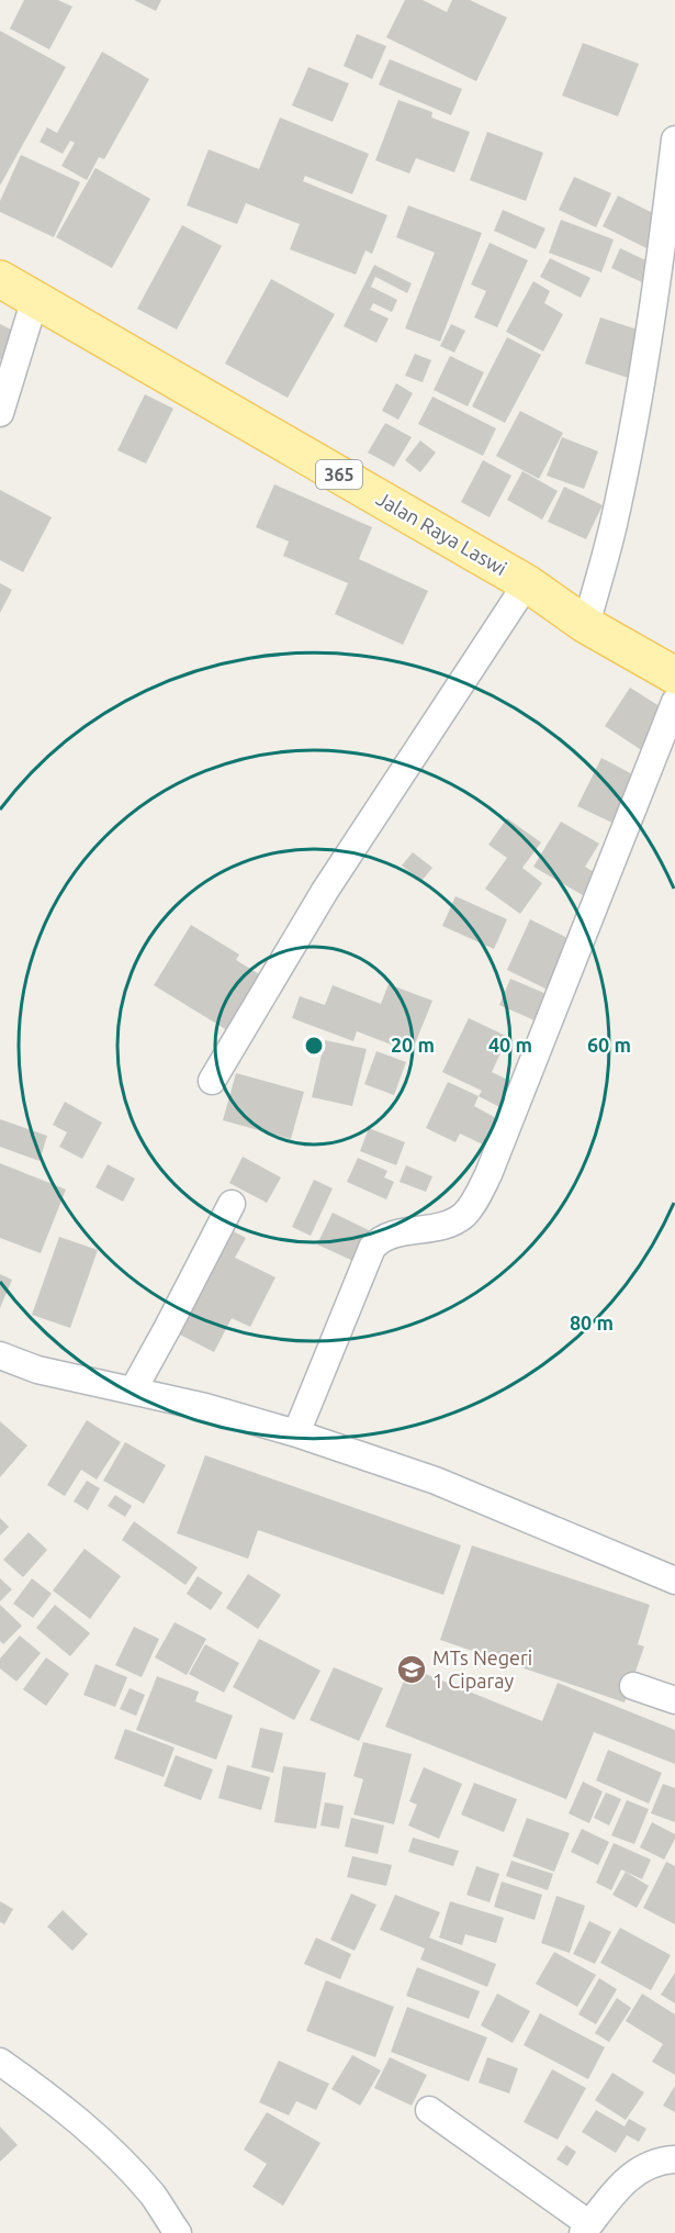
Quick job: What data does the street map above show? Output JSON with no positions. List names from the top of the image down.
{
  "streets": {
    "main road": ["365", "Jalan Raya Laswi"]
  },
  "places": {
    "school or university": ["MTs Negeri 1 Ciparay"]
  },
  "rings": [
    "20 m",
    "40 m",
    "60 m",
    "80 m"
  ]
}
